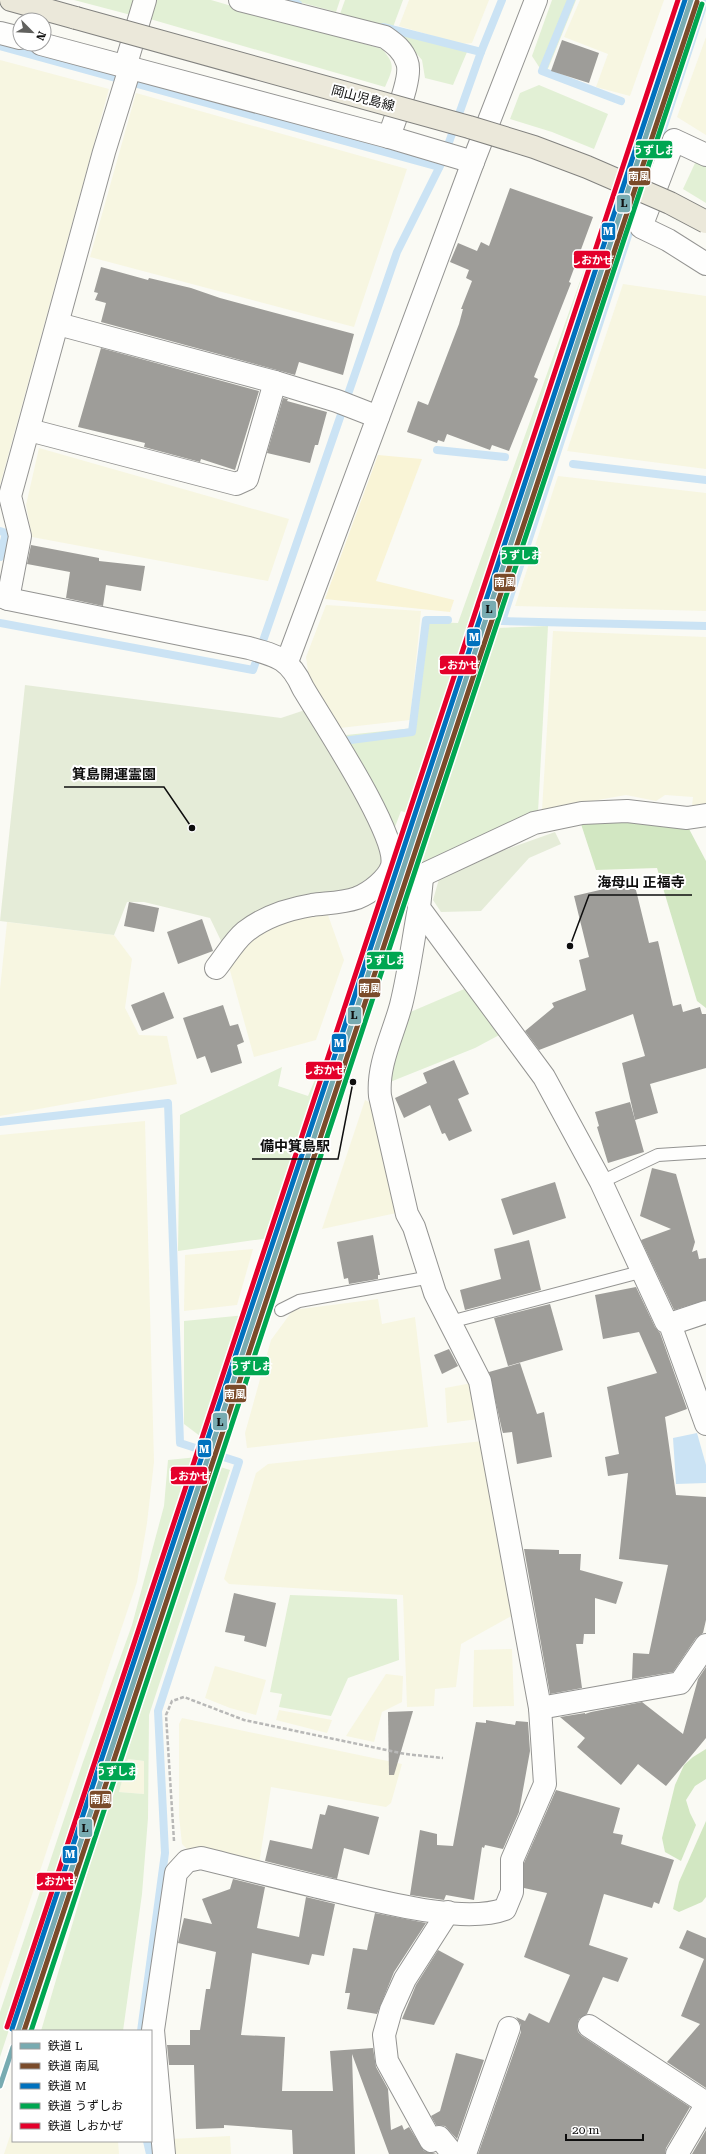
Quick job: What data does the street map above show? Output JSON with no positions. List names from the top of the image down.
{
  "streets": {
    "main road": ["岡山児島線"]
  },
  "places": ["箕島開運霊園", "海母山 正福寺", "備中箕島駅"],
  "lines": [
    "rail line L",
    "rail line M",
    "rail line しおかぜ",
    "rail line 南風",
    "rail line うずしお"
  ],
  "legend": [
    "鉄道 L",
    "鉄道 南風",
    "鉄道 M",
    "鉄道 うずしお",
    "鉄道 しおかぜ"
  ],
  "scale_bar": "20 m",
  "north": "bottom right"
}
